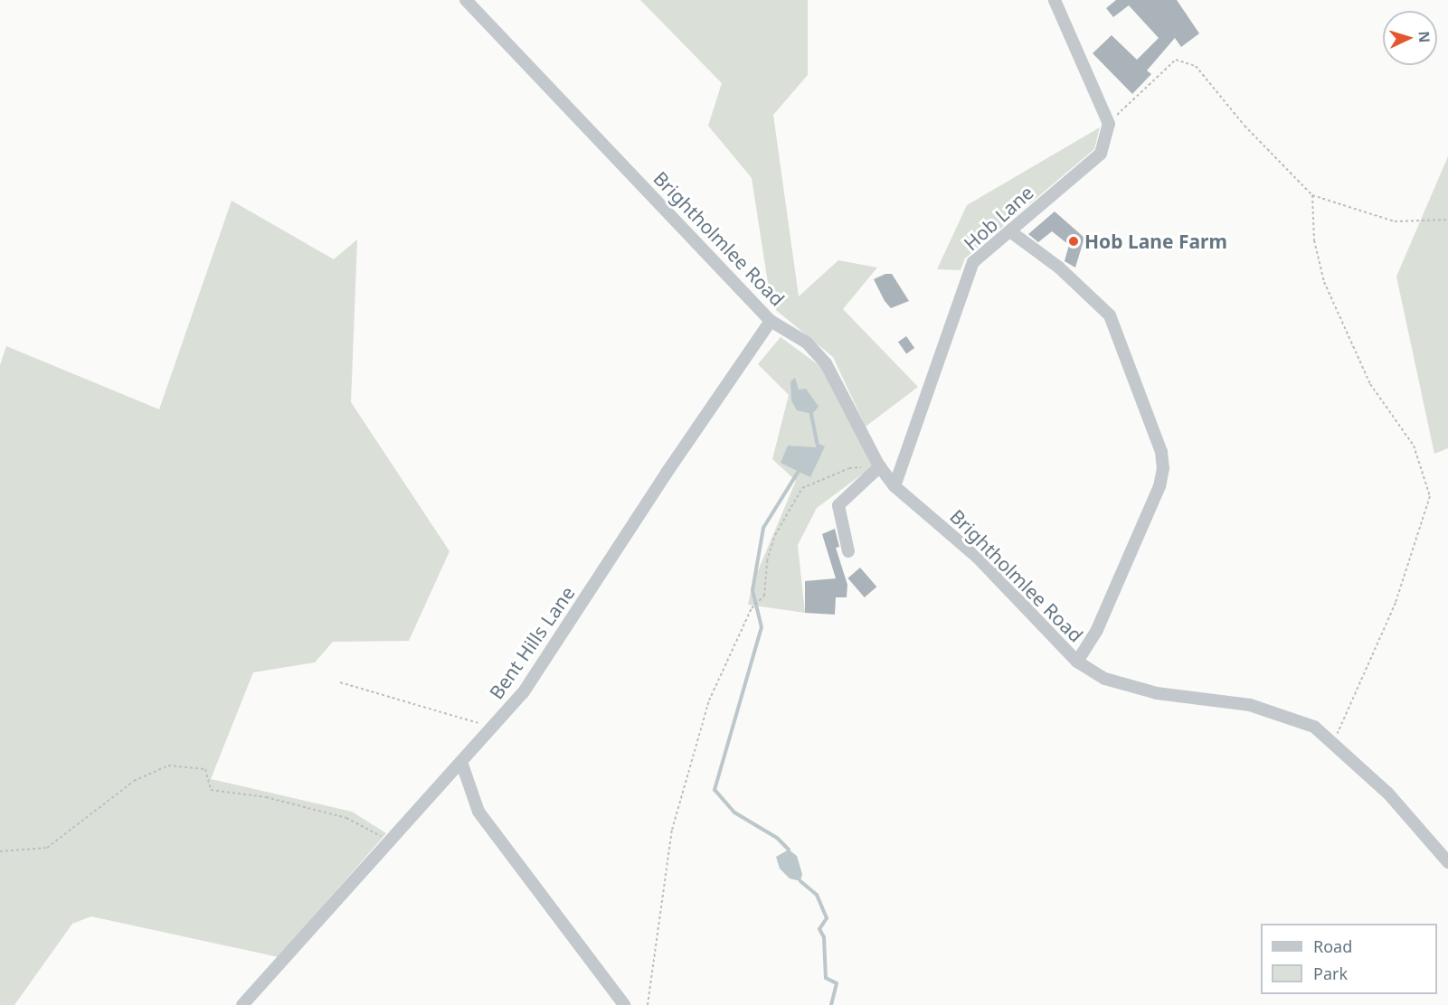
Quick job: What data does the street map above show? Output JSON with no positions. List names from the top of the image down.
{
  "streets": {
    "street": ["Hob Lane", "Brightholmlee Road", "Bent Hills Lane"]
  },
  "crossings": [
    ["Hob Lane", "Brightholmlee Road"],
    ["Brightholmlee Road", "Bent Hills Lane"]
  ],
  "places": ["Hob Lane Farm"],
  "legend": ["Road", "Park"],
  "north": "right"
}
